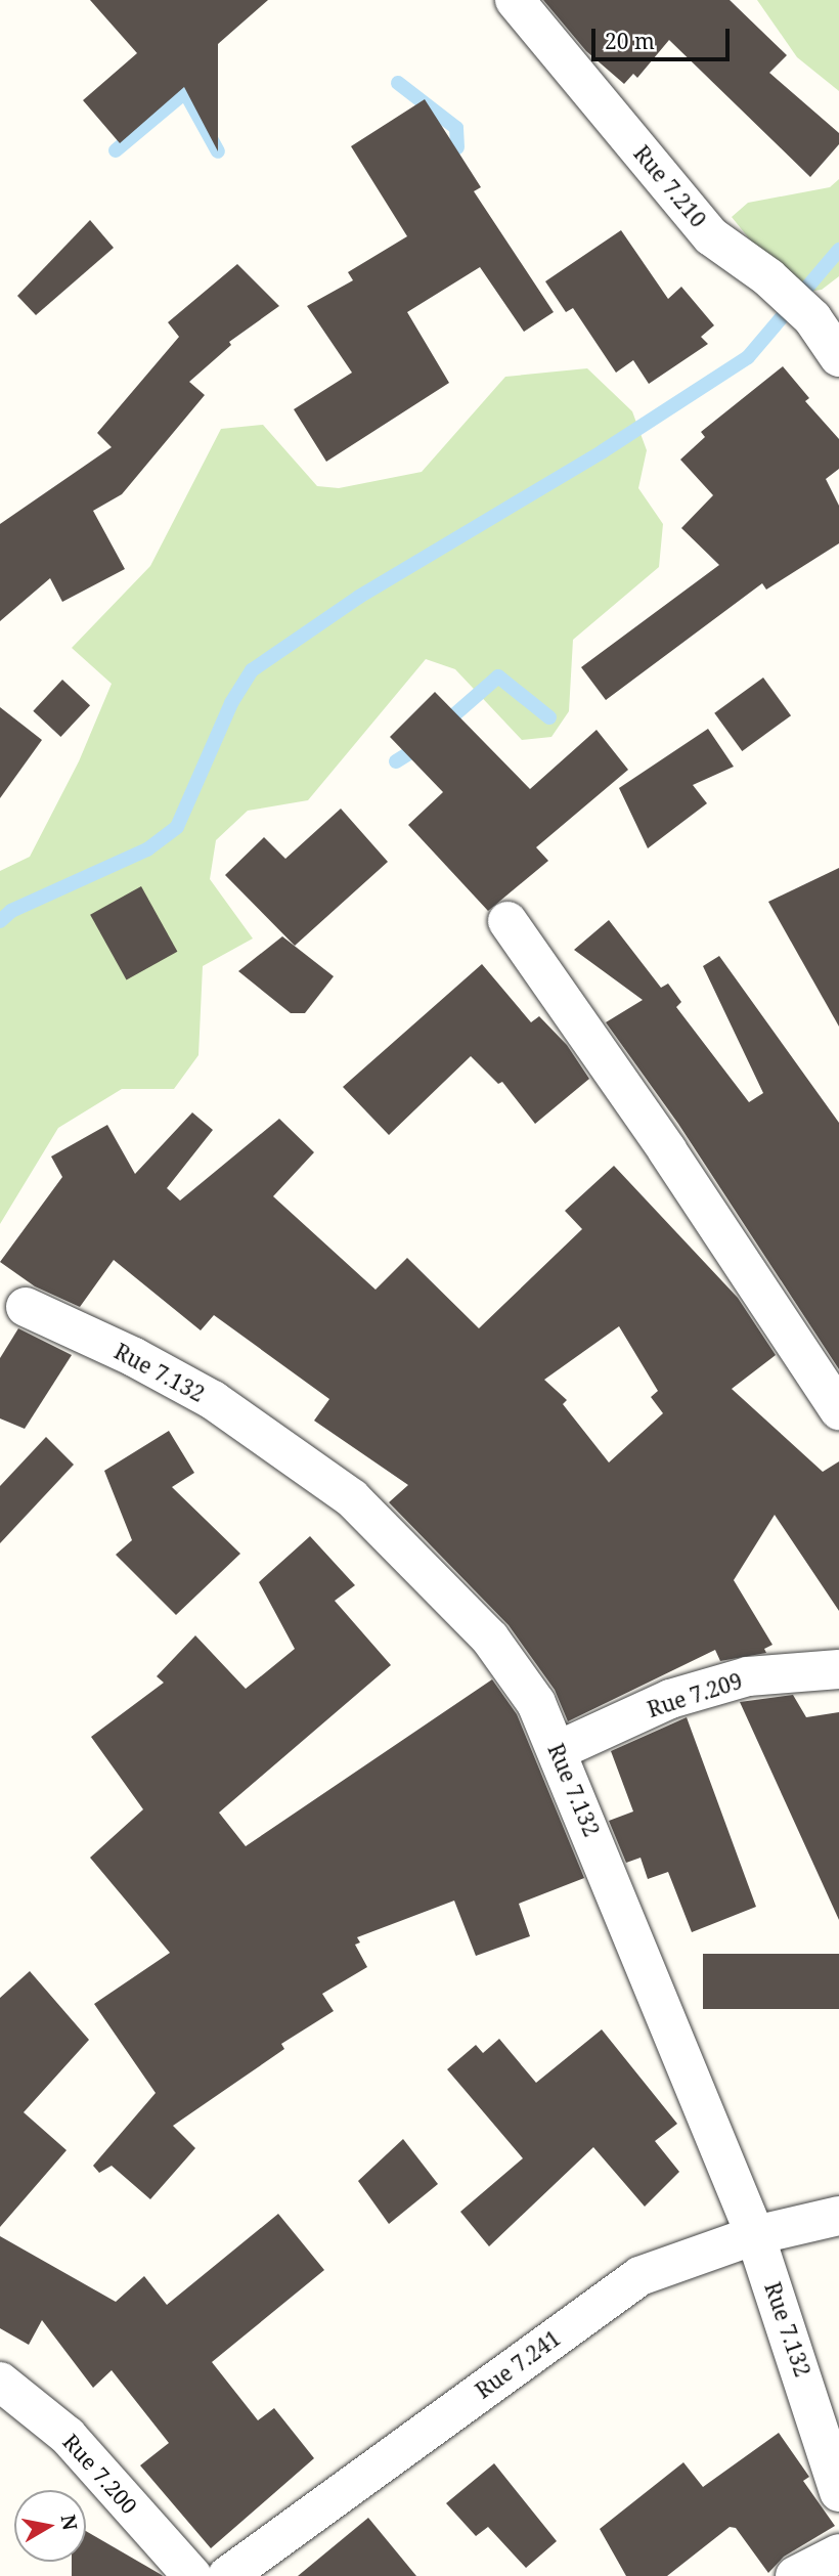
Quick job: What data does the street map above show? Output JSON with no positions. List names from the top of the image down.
{
  "streets": {
    "street": [
      "Rue 7.210",
      "Rue 7.132",
      "Rue 7.209",
      "Rue 7.241",
      "Rue 7.200"
    ]
  },
  "crossings": [
    ["Rue 7.132", "Rue 7.209"],
    ["Rue 7.132", "Rue 7.241"]
  ],
  "scale_bar": "20 m",
  "north": "right"
}
